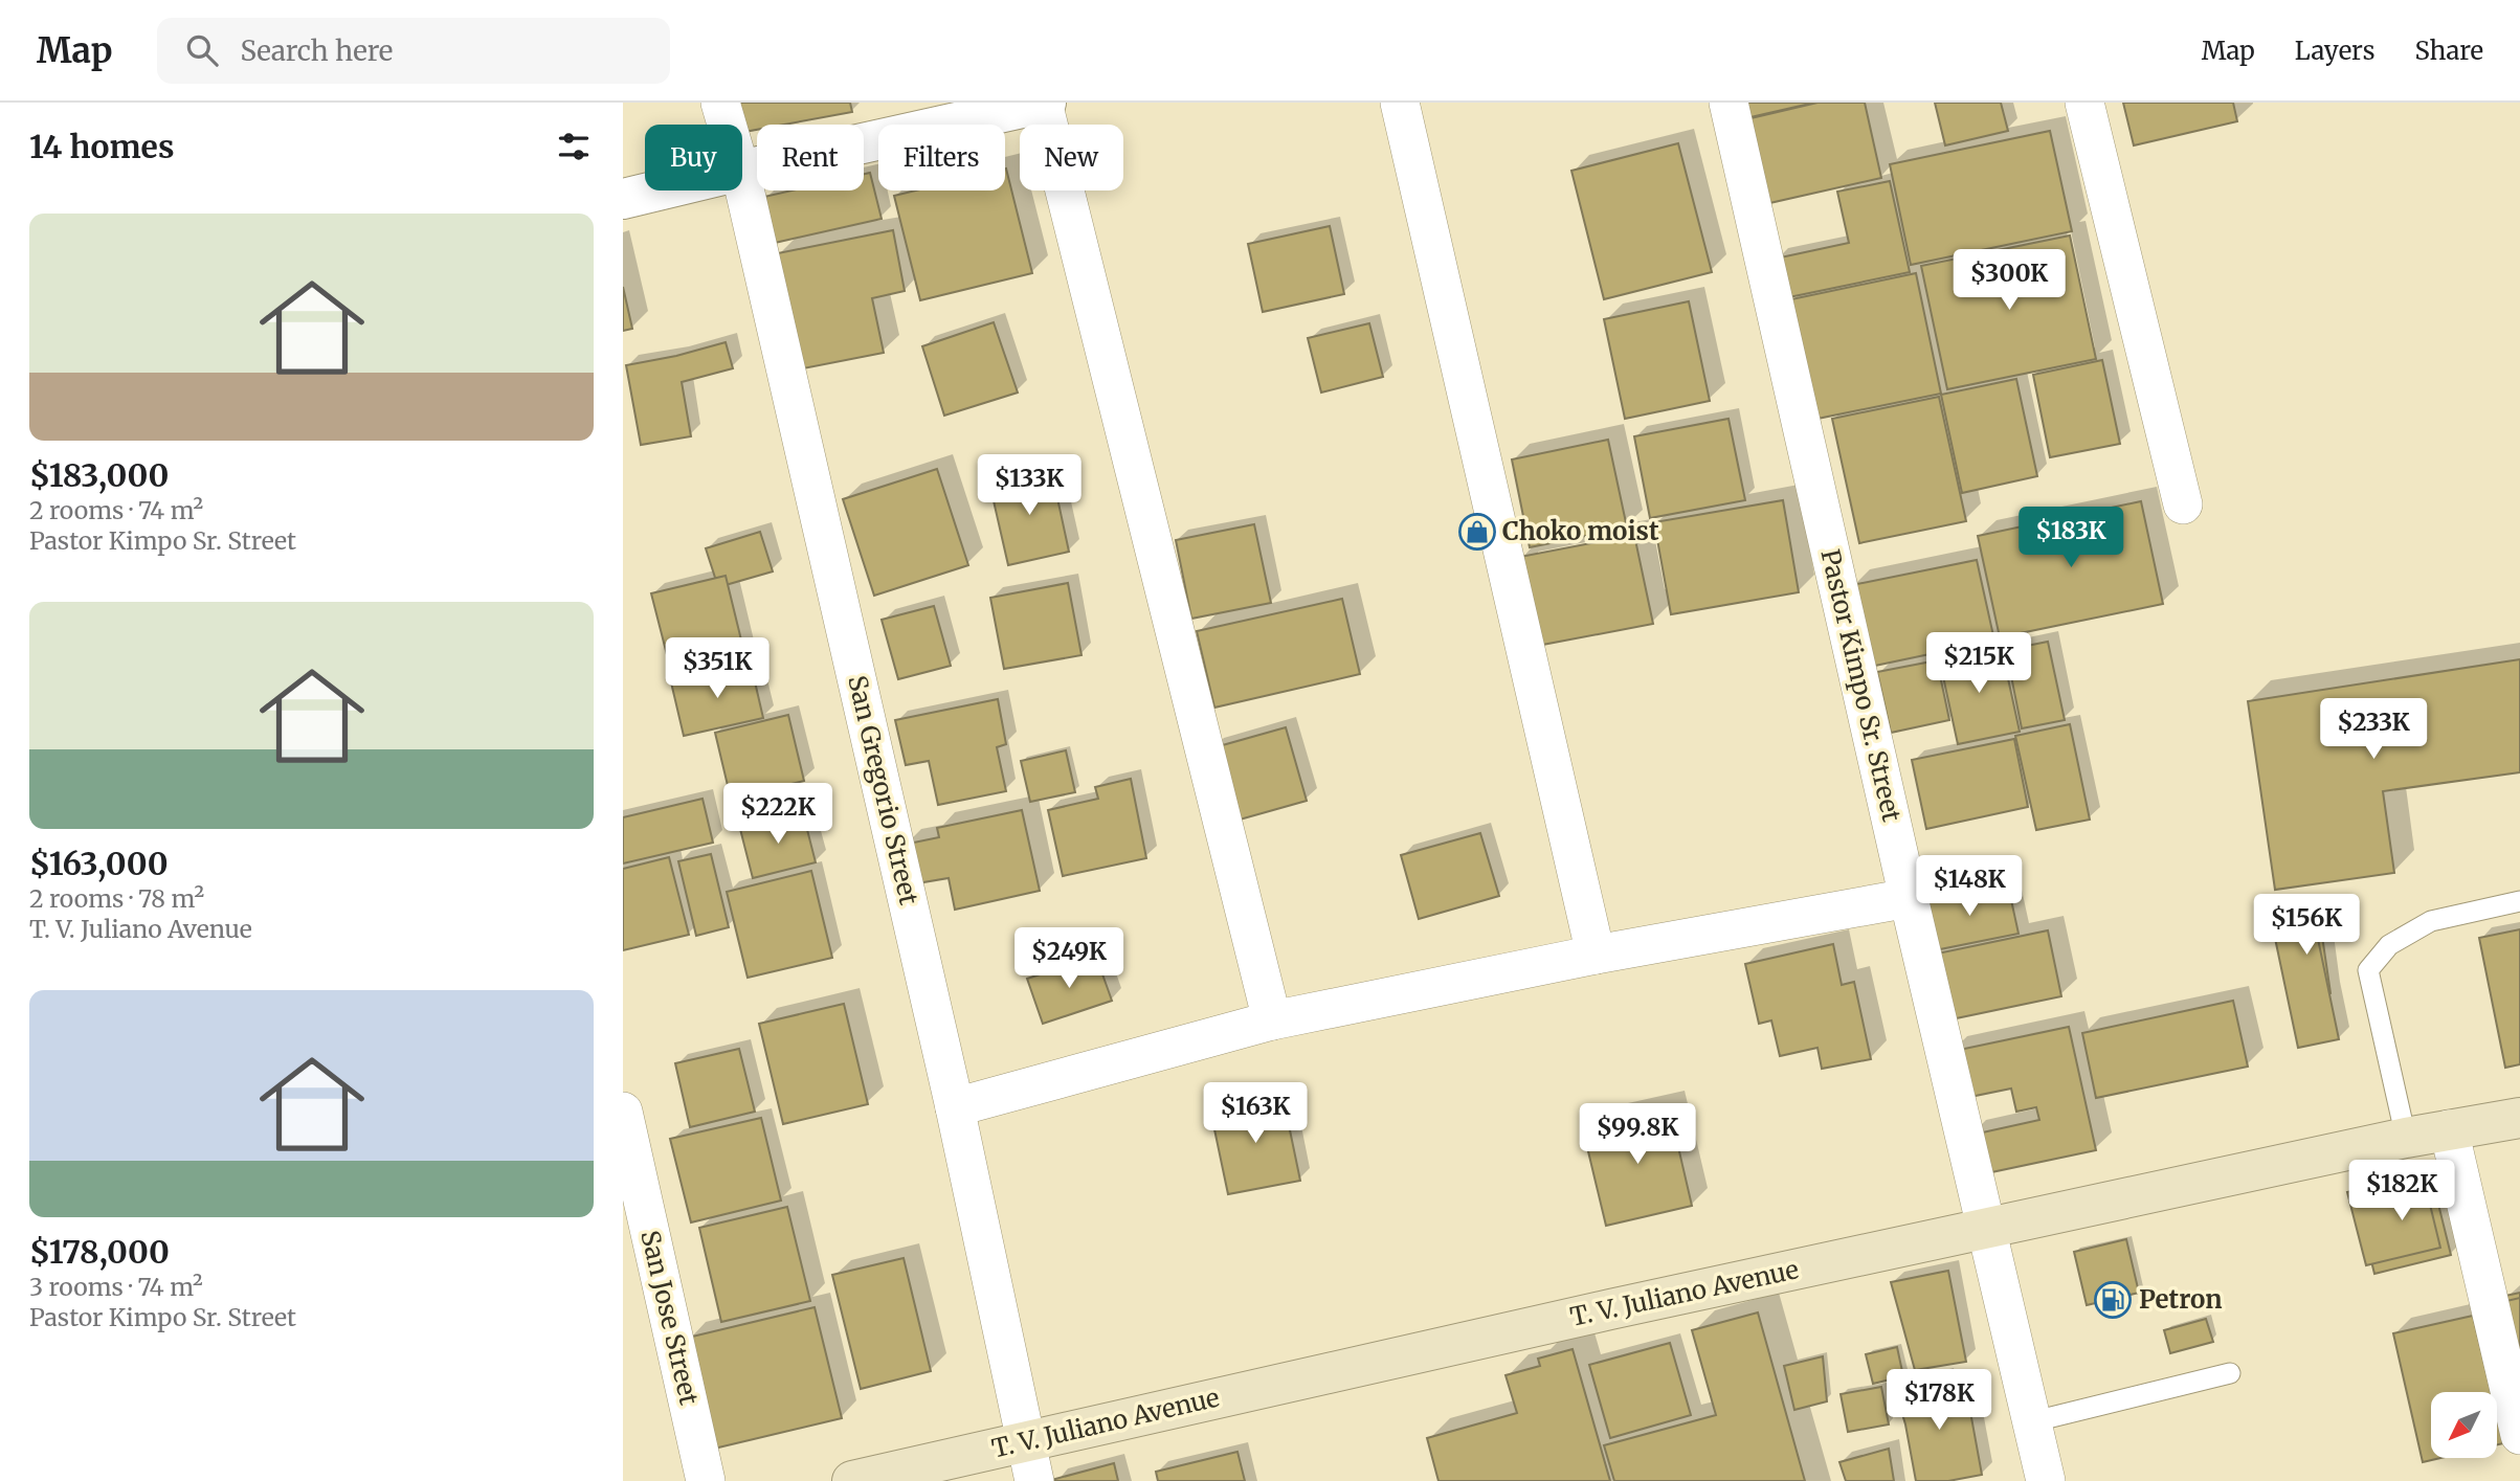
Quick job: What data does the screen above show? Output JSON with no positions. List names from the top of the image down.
{
  "streets": {
    "main road": ["T. V. Juliano Avenue"],
    "street": ["Pastor Kimpo Sr. Street", "San Gregorio Street", "San Jose Street"]
  },
  "crossings": [
    ["Pastor Kimpo Sr. Street", "T. V. Juliano Avenue"],
    ["San Gregorio Street", "T. V. Juliano Avenue"]
  ],
  "places": {
    "shop": ["Choko moist"],
    "fuel station": ["Petron"]
  },
  "north": "bottom left",
  "page": {
    "header": "Map",
    "search": "Search here",
    "nav": ["Map", "Layers", "Share"],
    "heading": "14 homes",
    "chip": [
      "Buy",
      "Rent",
      "Filters",
      "New"
    ],
    "list": [
      {
        "name": "$183,000",
        "note": "2 rooms · 74 m² · Pastor Kimpo Sr. Street"
      },
      {
        "name": "$163,000",
        "note": "2 rooms · 78 m² · T. V. Juliano Avenue"
      },
      {
        "name": "$178,000",
        "note": "3 rooms · 74 m² · Pastor Kimpo Sr. Street"
      }
    ],
    "price": [
      "$300K",
      "$133K",
      "$183K",
      "$215K",
      "$351K",
      "$233K",
      "$222K",
      "$148K",
      "$156K",
      "$249K",
      "$163K",
      "$99.8K",
      "$182K",
      "$178K"
    ]
  }
}
